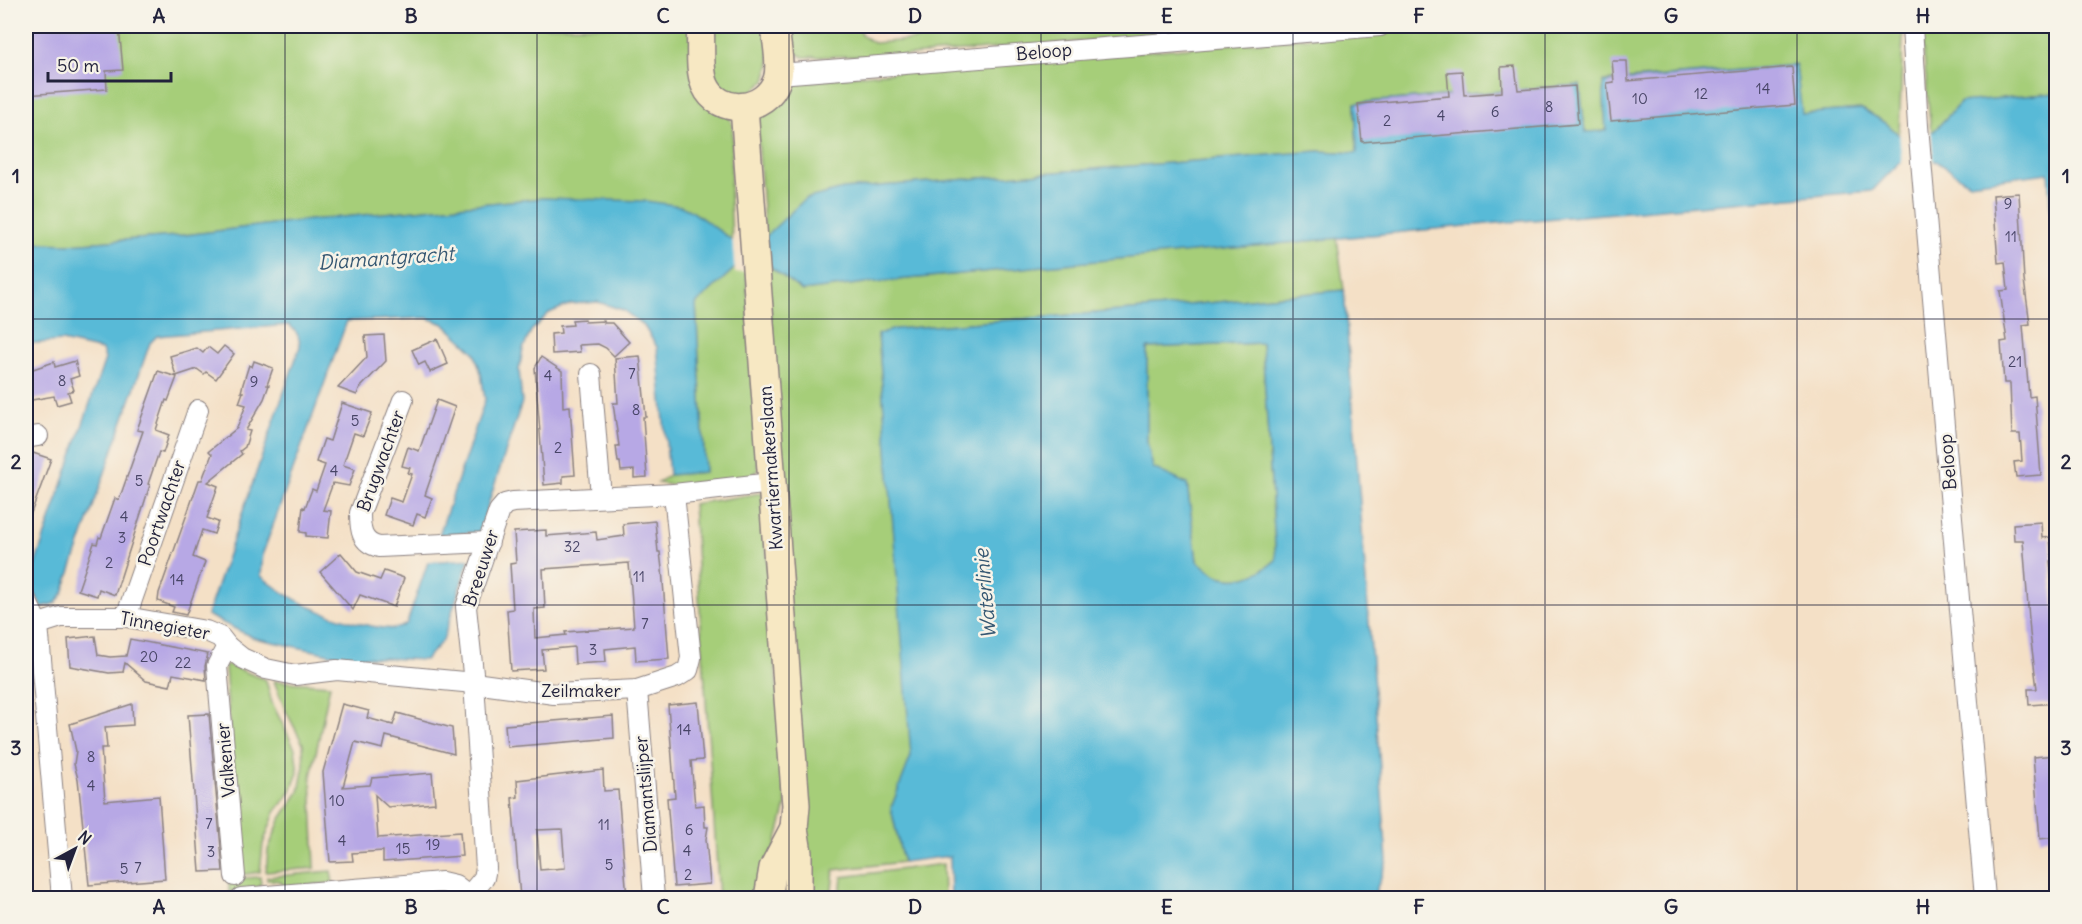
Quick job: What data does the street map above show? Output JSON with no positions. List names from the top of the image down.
{
  "streets": {
    "main road": ["Kwartiermakerslaan"],
    "street": [
      "Beloop",
      "Brugwachter",
      "Poortwachter",
      "Breeuwer",
      "Tinnegieter",
      "Zeilmaker",
      "Valkenier",
      "Diamantslijper"
    ]
  },
  "crossings": [
    ["Brugwachter", "Breeuwer"],
    ["Kwartiermakerslaan", "Breeuwer"],
    ["Poortwachter", "Tinnegieter"],
    ["Breeuwer", "Zeilmaker"],
    ["Tinnegieter", "Zeilmaker"],
    ["Tinnegieter", "Valkenier"],
    ["Zeilmaker", "Diamantslijper"]
  ],
  "water": ["Diamantgracht", "Waterlinie"],
  "house_numbers": [
    "14",
    "12",
    "10",
    "8",
    "6",
    "4",
    "2",
    "9",
    "11",
    "21",
    "7",
    "4",
    "8",
    "9",
    "8",
    "5",
    "2",
    "4",
    "5",
    "4",
    "3",
    "32",
    "2",
    "11",
    "14",
    "7",
    "3",
    "20",
    "22",
    "14",
    "8",
    "4",
    "10",
    "7",
    "11",
    "6",
    "4",
    "19",
    "15",
    "4",
    "3",
    "5",
    "7",
    "5",
    "2"
  ],
  "scale_bar": "50 m",
  "north": "top right",
  "grid": {
    "columns": [
      "A",
      "B",
      "C",
      "D",
      "E",
      "F",
      "G",
      "H"
    ],
    "rows": ["1", "2", "3"]
  }
}
